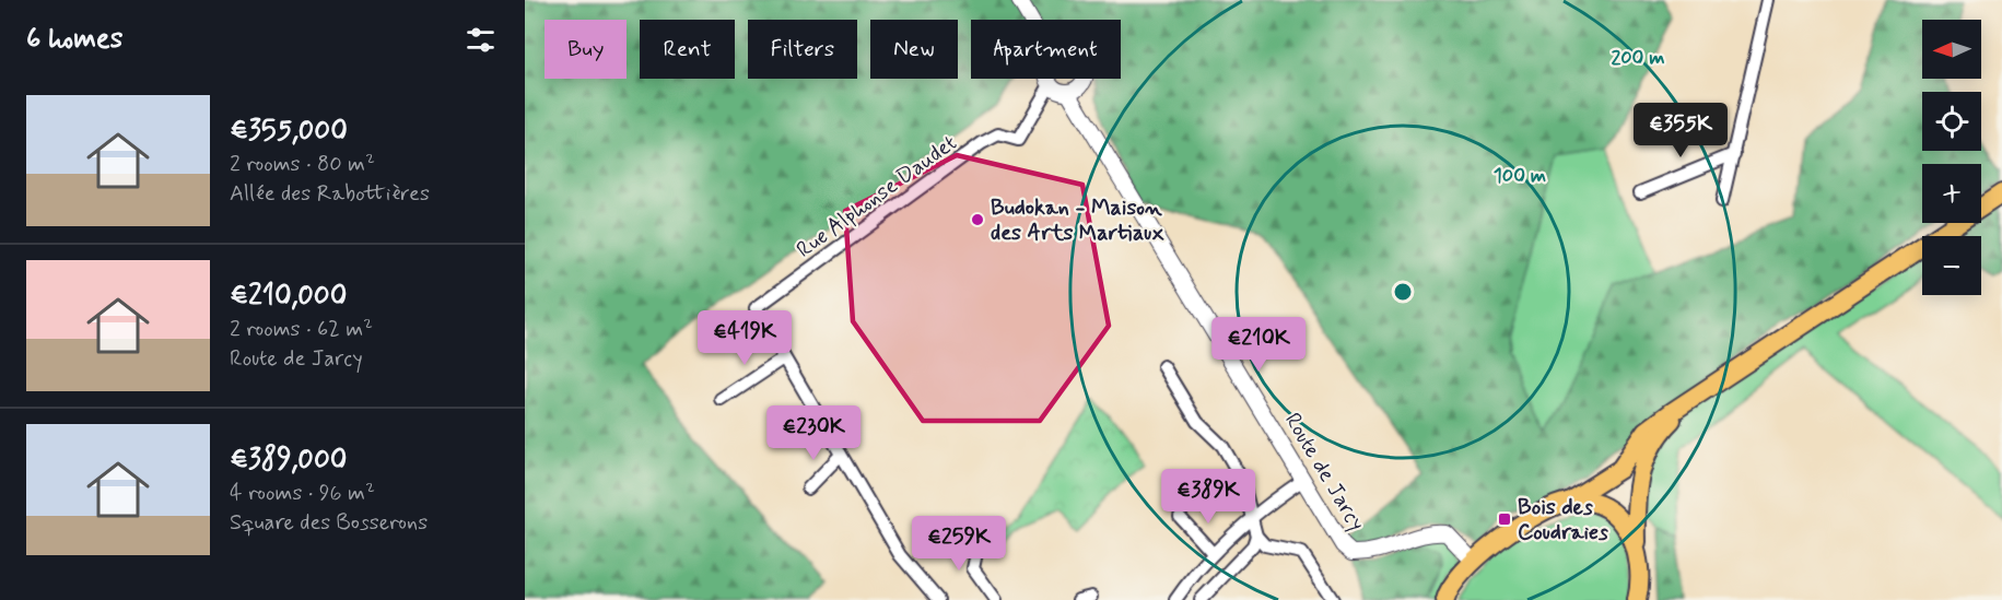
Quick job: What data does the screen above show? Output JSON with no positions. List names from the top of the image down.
{
  "streets": {
    "street": ["Rue Alphonse Daudet", "Route de Jarcy"]
  },
  "places": {
    "other": ["Budokan - Maison des Arts Martiaux"],
    "transit": ["Bois des Coudraies"]
  },
  "north": "left",
  "page": {
    "heading": "6 homes",
    "map_buttons": ["+", "−"],
    "chip": [
      "Buy",
      "Rent",
      "Filters",
      "New",
      "Apartment"
    ],
    "list": [
      {
        "name": "€355,000",
        "note": "2 rooms · 80 m² · Allée des Rabottières"
      },
      {
        "name": "€210,000",
        "note": "2 rooms · 62 m² · Route de Jarcy"
      },
      {
        "name": "€389,000",
        "note": "4 rooms · 96 m² · Square des Bosserons"
      }
    ],
    "price": [
      "€355K",
      "€419K",
      "€210K",
      "€230K",
      "€389K",
      "€259K"
    ]
  },
  "rings": ["200 m", "100 m"]
}
